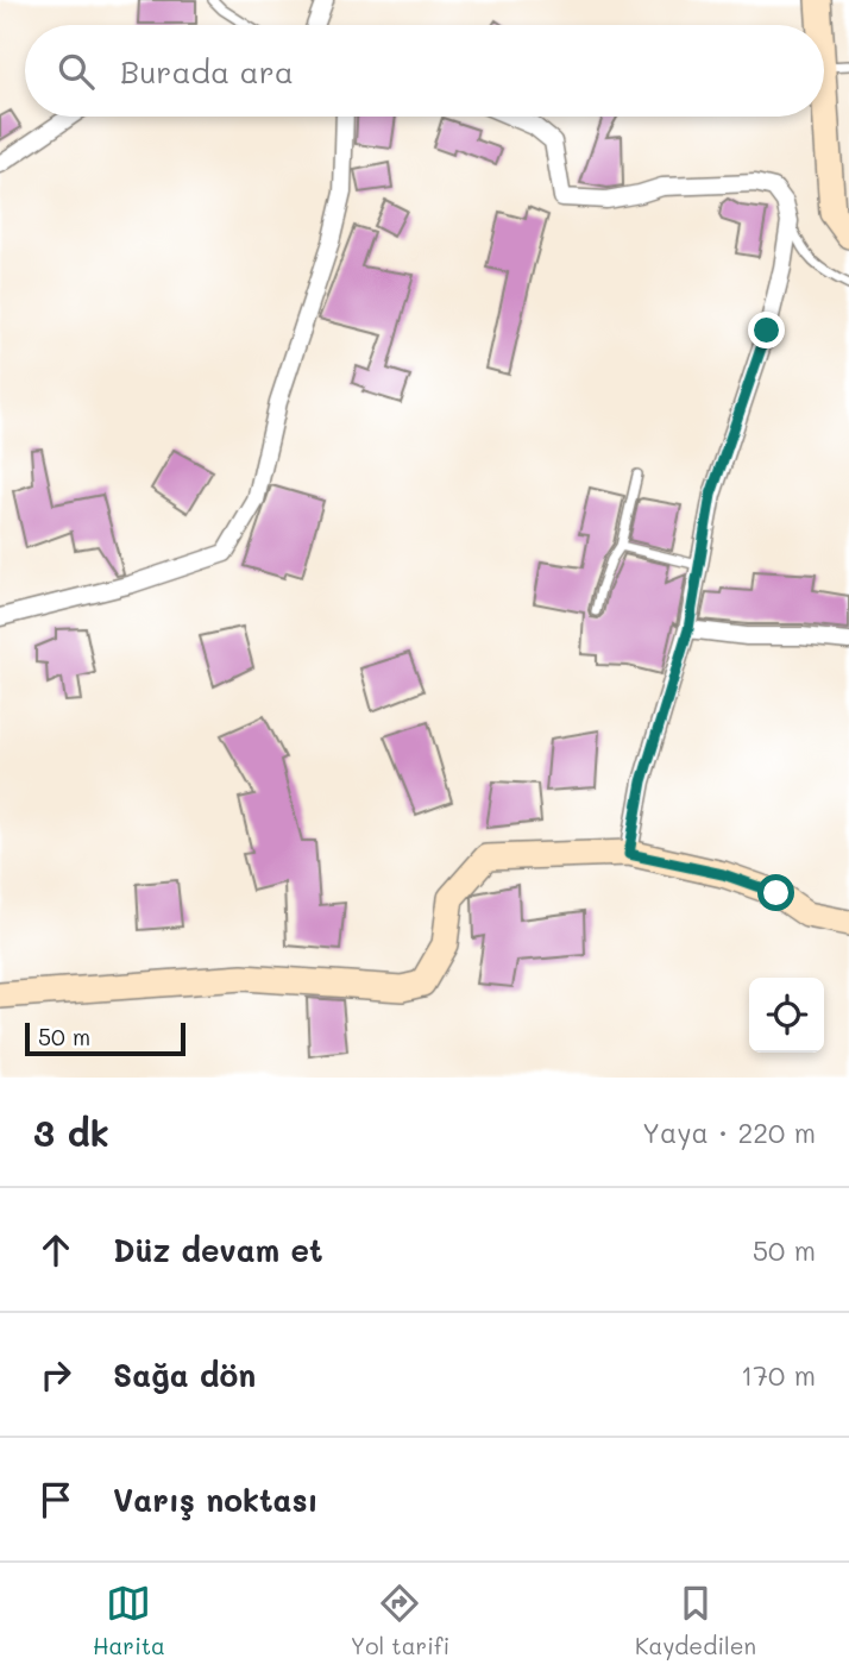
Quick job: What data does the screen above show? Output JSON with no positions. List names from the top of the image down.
{
  "scale_bar": "50 m",
  "page": {
    "search": "Burada ara",
    "scale": "50 m",
    "heading": ["3 dk", "Yaya · 220 m"],
    "list": [
      ["Düz devam et", "50 m"],
      ["Sağa dön", "170 m"],
      "Varış noktası"
    ],
    "nav": ["Harita", "Yol tarifi", "Kaydedilen"]
  }
}
